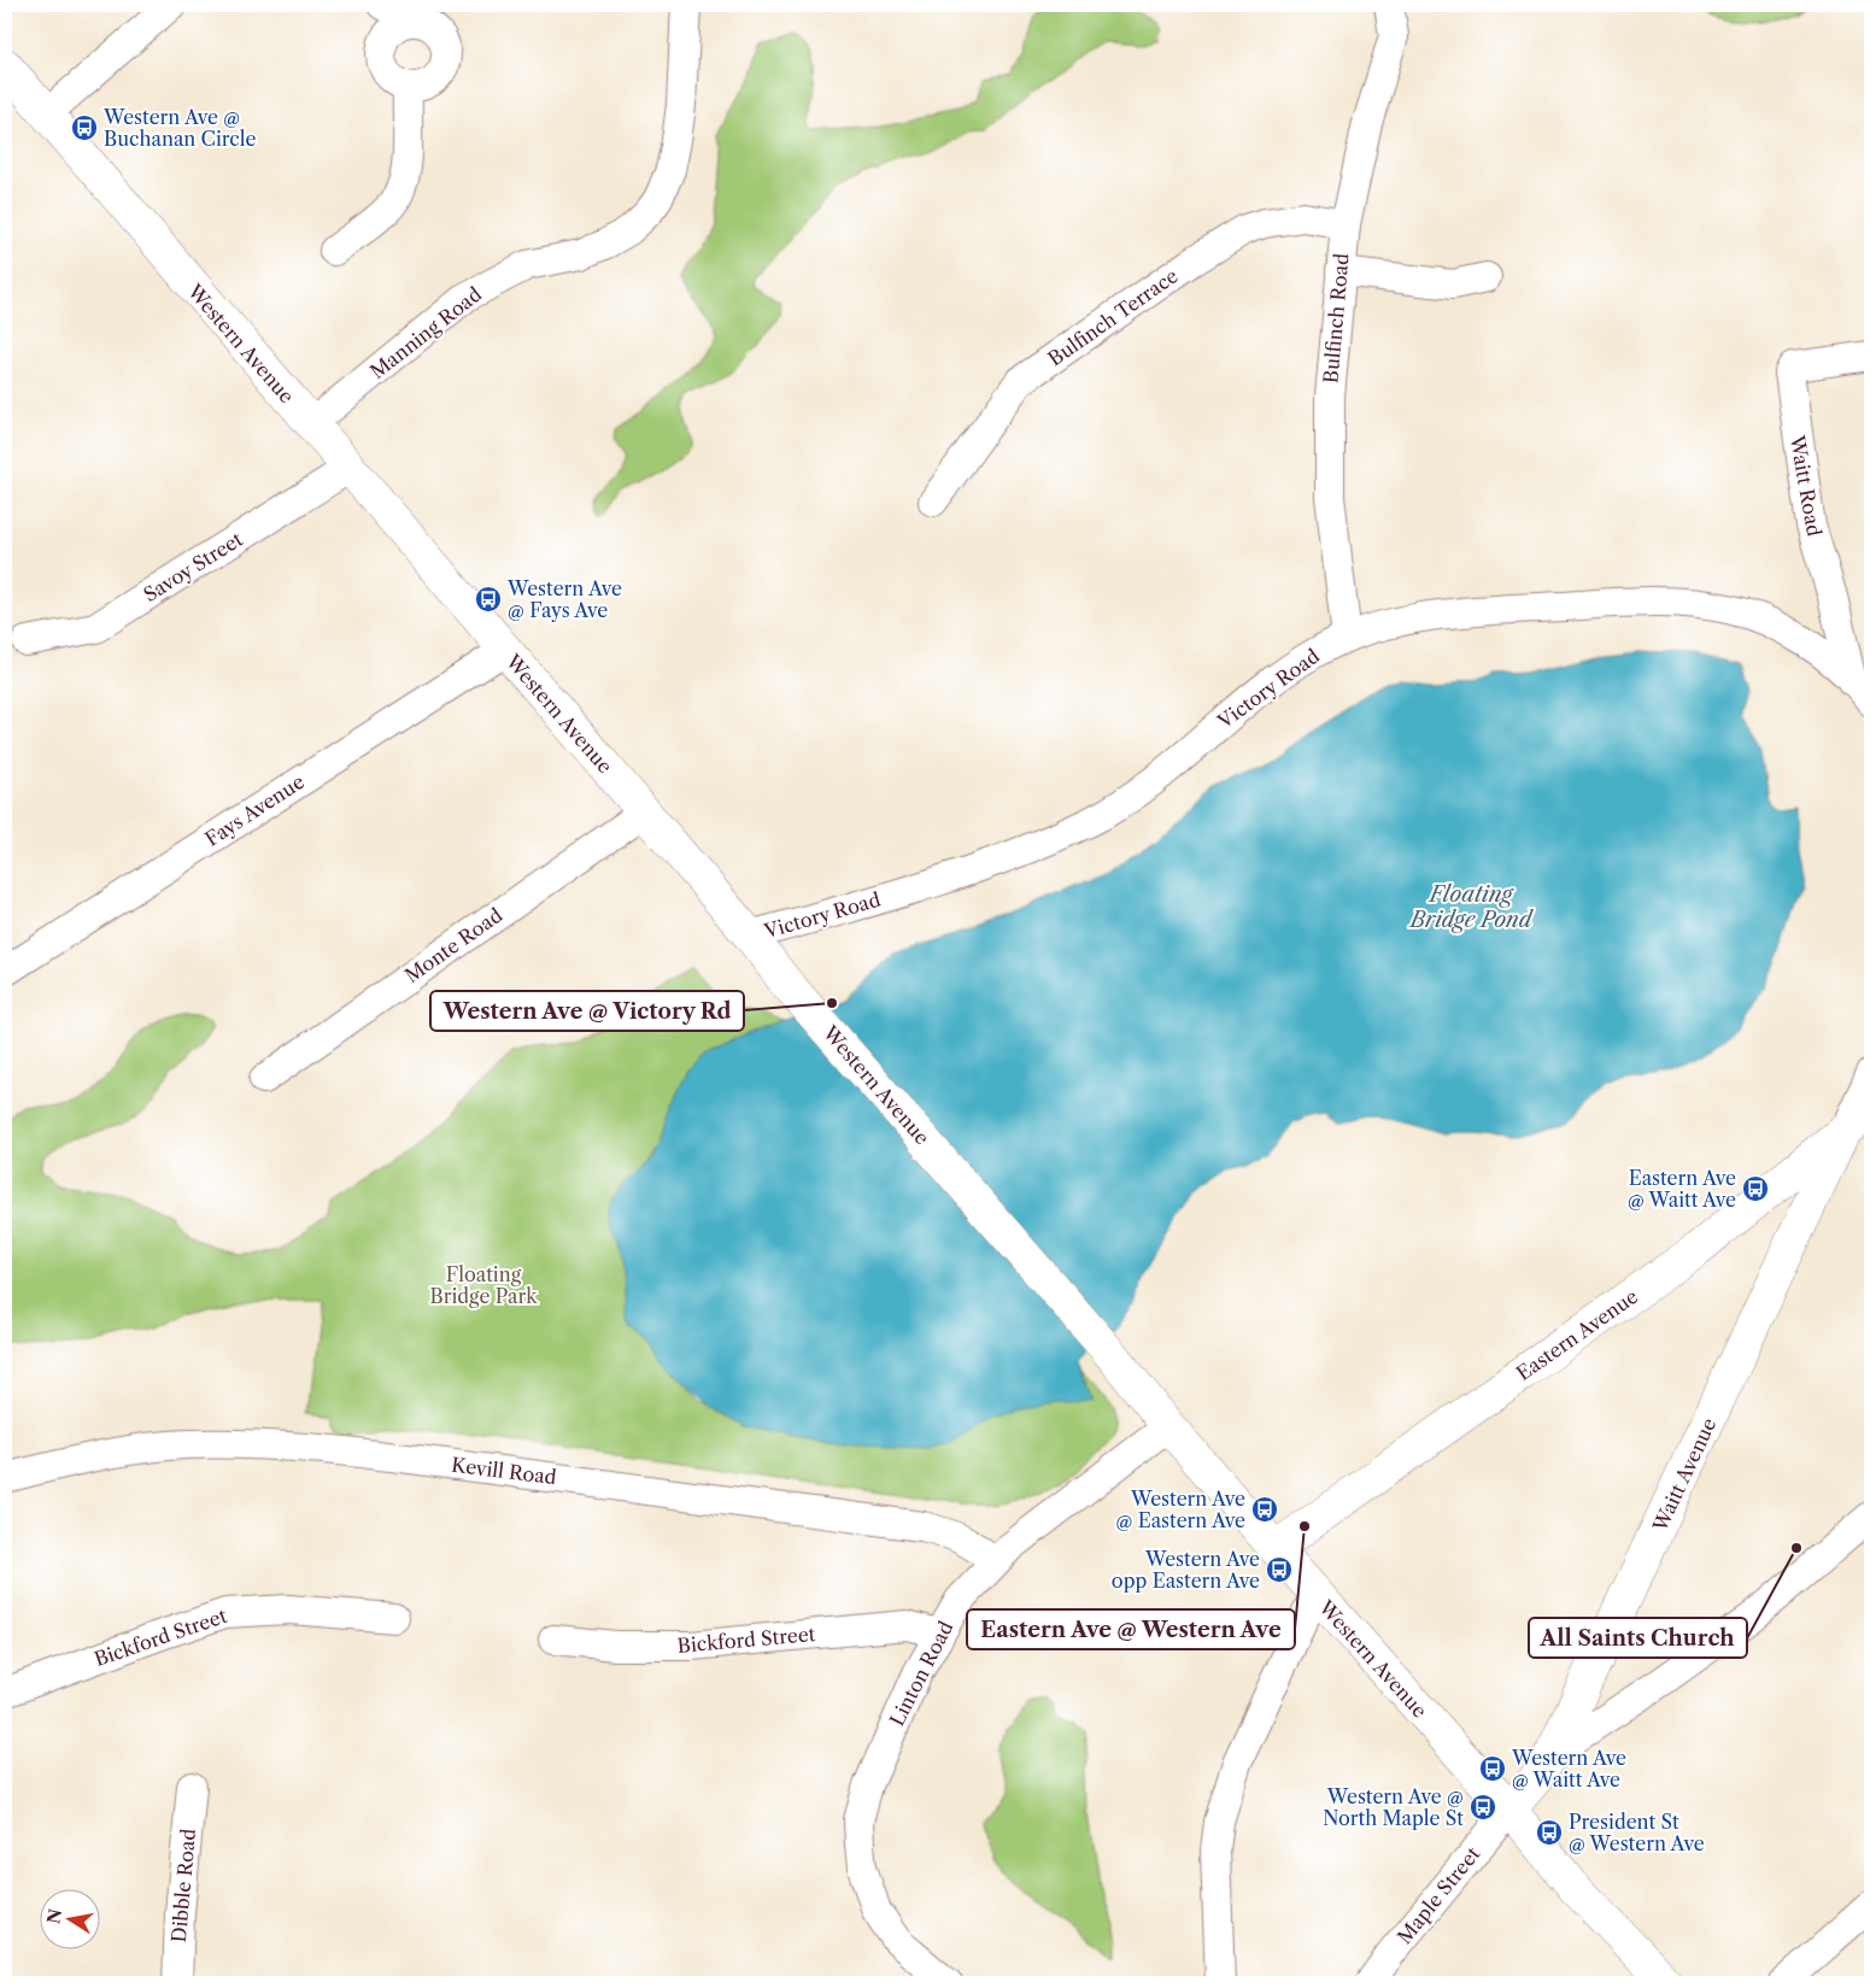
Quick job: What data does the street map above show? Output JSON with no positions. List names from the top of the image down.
{
  "streets": {
    "main road": ["Western Avenue", "Eastern Avenue", "Waitt Avenue"],
    "street": [
      "Bulfinch Terrace",
      "Bulfinch Road",
      "Manning Road",
      "Waitt Road",
      "Savoy Street",
      "Victory Road",
      "Fays Avenue",
      "Monte Road",
      "Kevill Road",
      "Bickford Street",
      "Linton Road",
      "Dibble Road",
      "Maple Street"
    ]
  },
  "crossings": [
    ["Bulfinch Terrace", "Bulfinch Road"],
    ["Bulfinch Road", "Victory Road"],
    ["Manning Road", "Western Avenue"],
    ["Western Avenue", "Savoy Street"],
    ["Western Avenue", "Victory Road"],
    ["Western Avenue", "Fays Avenue"],
    ["Western Avenue", "Monte Road"],
    ["Western Avenue", "Eastern Avenue"],
    ["Western Avenue", "Waitt Avenue"],
    ["Western Avenue", "Linton Road"],
    ["Western Avenue", "Maple Street"],
    ["Waitt Road", "Victory Road"],
    ["Eastern Avenue", "Waitt Avenue"],
    ["Kevill Road", "Linton Road"],
    ["Waitt Avenue", "Maple Street"],
    ["Bickford Street", "Linton Road"]
  ],
  "water": ["Floating Bridge Pond"],
  "parks": ["Floating Bridge Park"],
  "places": {
    "bus stop": [
      "Western Ave @ Buchanan Circle",
      "Western Ave @ Fays Ave",
      "Eastern Ave @ Waitt Ave",
      "Western Ave @ Eastern Ave",
      "Western Ave opp Eastern Ave",
      "Western Ave @ Waitt Ave",
      "Western Ave @ North Maple St",
      "President St @ Western Ave"
    ],
    "other": ["Western Ave @ Victory Rd", "Eastern Ave @ Western Ave", "All Saints Church"]
  },
  "north": "left"
}
